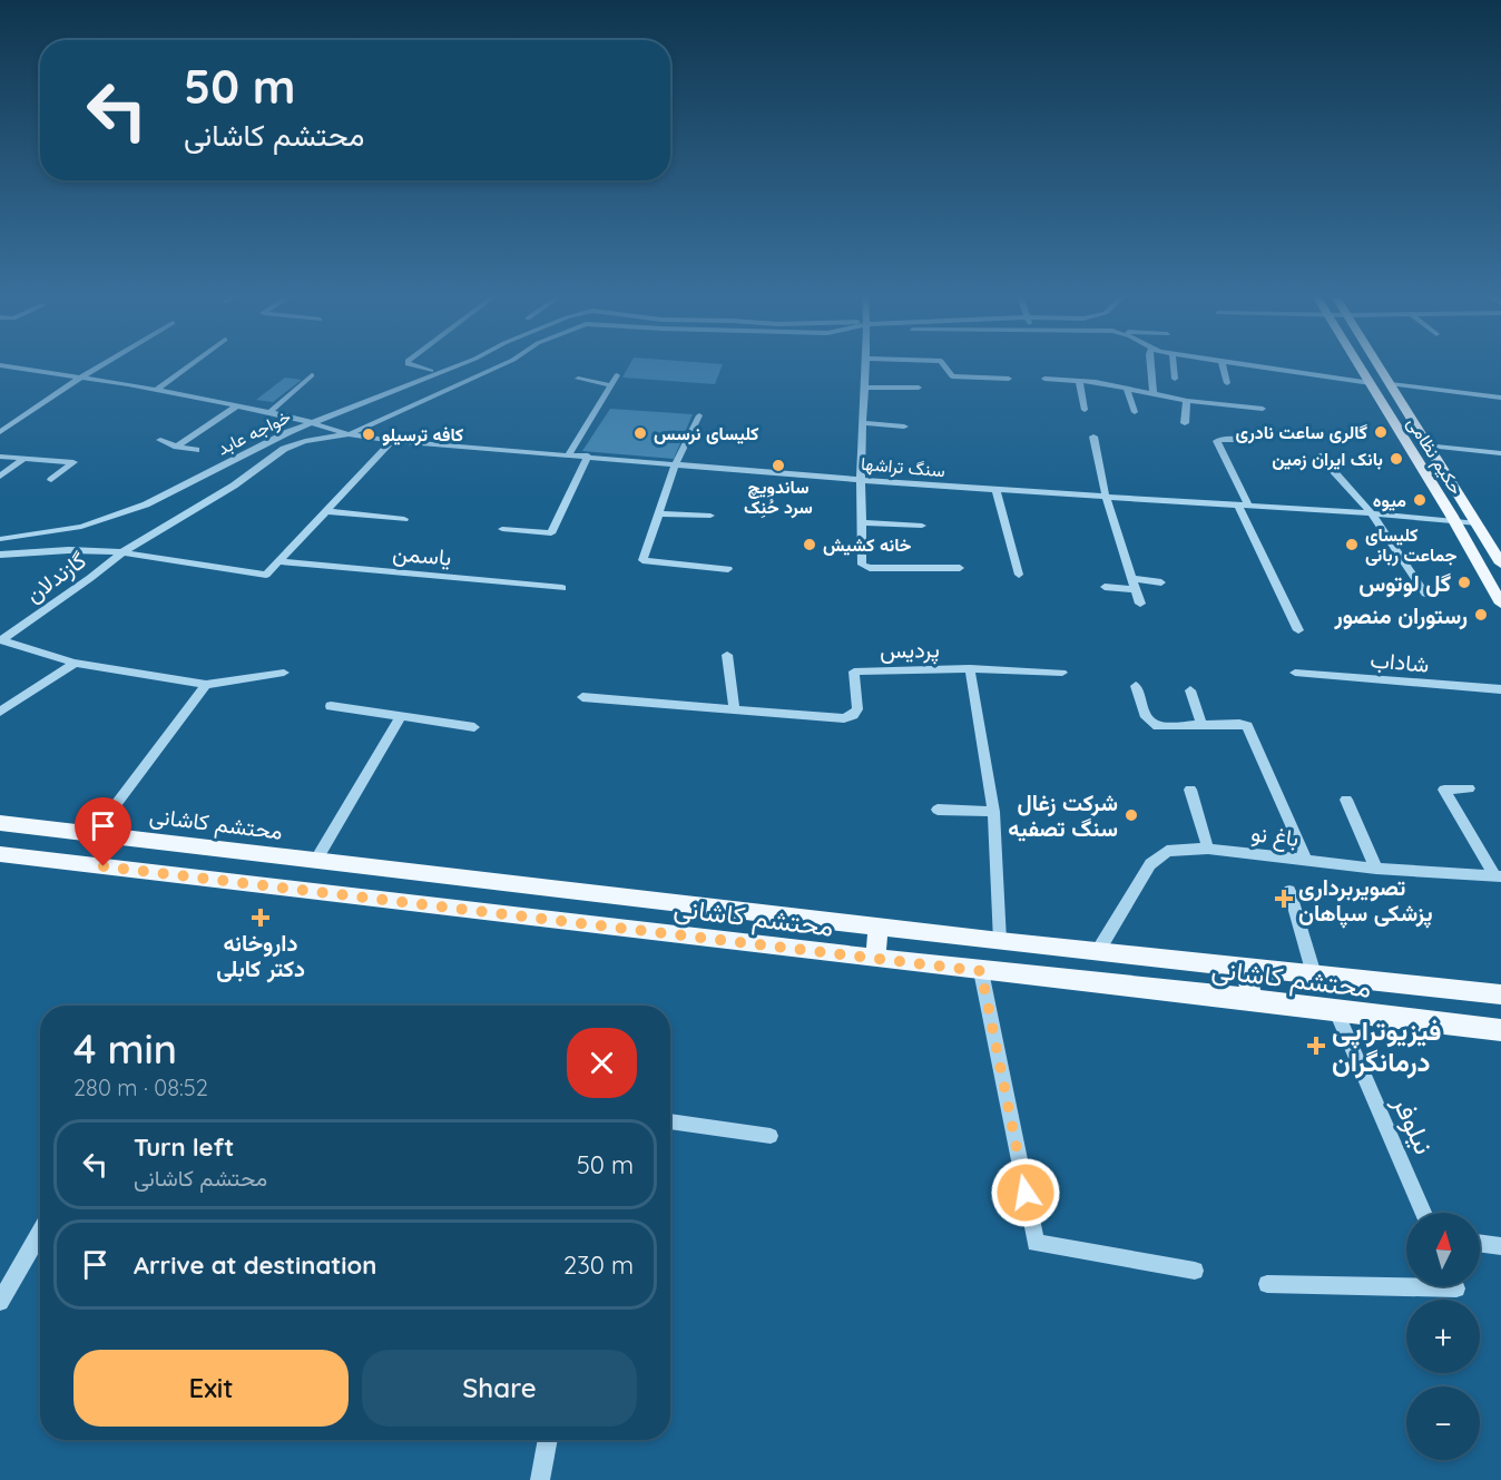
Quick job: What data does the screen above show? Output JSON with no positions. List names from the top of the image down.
{
  "streets": {
    "main road": ["حکیم نظامی", "محتشم کاشانی"],
    "street": [
      "خواجه عابد",
      "سنگ تراشها",
      "یاسمن",
      "گازندلان",
      "پردیس",
      "شاداب",
      "باغ نو",
      "نیلوفر"
    ]
  },
  "crossings": [
    ["خواجه عابد", "سنگ تراشها"],
    ["خواجه عابد", "گازندلان"],
    ["حکیم نظامی", "سنگ تراشها"],
    ["پردیس", "محتشم کاشانی"],
    ["محتشم کاشانی", "باغ نو"],
    ["محتشم کاشانی", "نیلوفر"]
  ],
  "places": {
    "other": [
      "گالری ساعت نادری",
      "کلیسای نرسس",
      "کافه ترسیلو",
      "بانک ایران زمین",
      "ساندویچ سرد حُنِک",
      "میوه",
      "خانه کشیش",
      "کلیسای جماعت ربانی",
      "گل لوتوس",
      "رستوران منصور",
      "شرکت زغال سنگ تصفیه"
    ],
    "health": ["تصویربرداری پزشکی سپاهان", "داروخانه دکتر کابلی", "فیزیوتراپی درمانگران"]
  },
  "north": "top",
  "page": {
    "turn": ["50 m", "محتشم کاشانی"],
    "heading": ["4 min", "280 m · 08:52"],
    "list": [
      {
        "name": "Turn left",
        "note": "محتشم کاشانی",
        "value": "50 m"
      },
      {
        "name": "Arrive at destination",
        "value": "230 m"
      }
    ],
    "map_buttons": ["+", "−"],
    "buttons": ["Exit", "Share"]
  }
}
